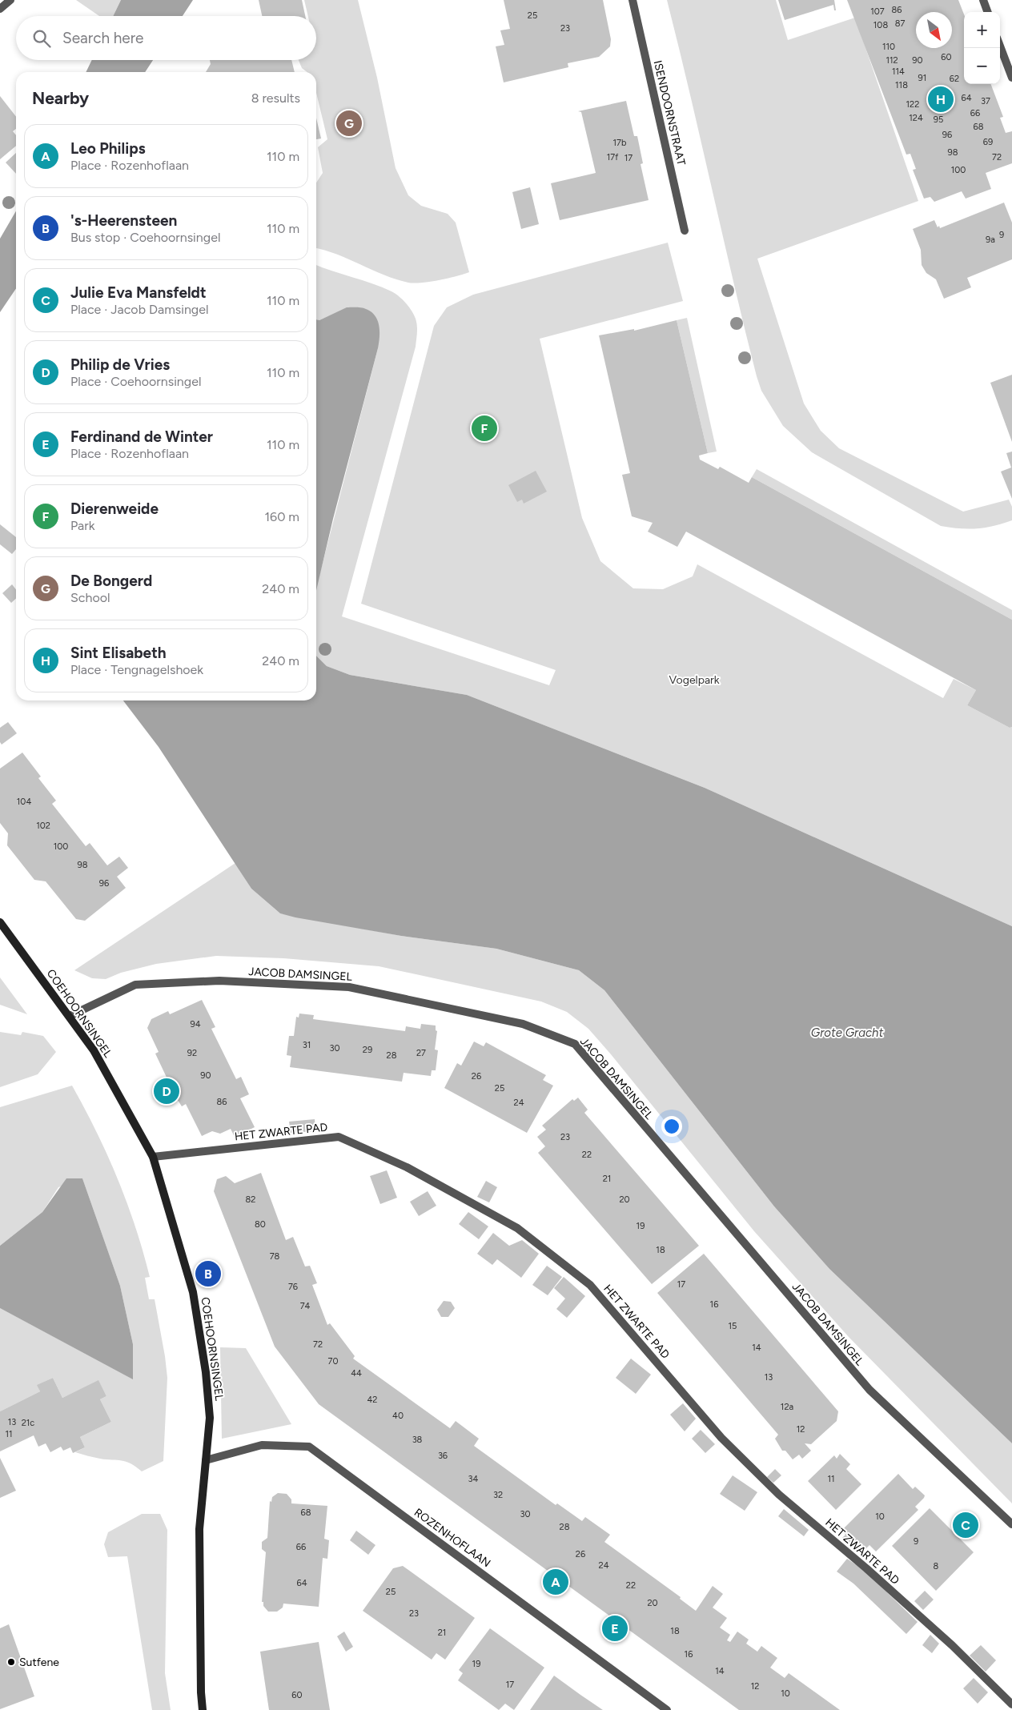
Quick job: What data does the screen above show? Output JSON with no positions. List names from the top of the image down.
{
  "streets": {
    "street": [
      "ISENDOORNSTRAAT",
      "JACOB DAMSINGEL",
      "COEHOORNSINGEL",
      "HET ZWARTE PAD",
      "ROZENHOFLAAN"
    ]
  },
  "crossings": [
    ["JACOB DAMSINGEL", "COEHOORNSINGEL"],
    ["COEHOORNSINGEL", "HET ZWARTE PAD"],
    ["COEHOORNSINGEL", "ROZENHOFLAAN"]
  ],
  "water": ["Grote Gracht"],
  "parks": ["Vogelpark"],
  "places": ["Sutfene"],
  "house_numbers": [
    "86",
    "107",
    "25",
    "87",
    "108",
    "23",
    "110",
    "60",
    "112",
    "90",
    "114",
    "91",
    "62",
    "118",
    "64",
    "37",
    "122",
    "66",
    "124",
    "95",
    "68",
    "96",
    "69",
    "17b",
    "98",
    "17f",
    "72",
    "17",
    "100",
    "9",
    "9a",
    "104",
    "102",
    "100",
    "98",
    "96",
    "94",
    "31",
    "30",
    "29",
    "92",
    "27",
    "28",
    "90",
    "26",
    "25",
    "86",
    "24",
    "23",
    "22",
    "21",
    "82",
    "20",
    "80",
    "19",
    "18",
    "78",
    "17",
    "76",
    "16",
    "74",
    "15",
    "72",
    "14",
    "70",
    "44",
    "13",
    "42",
    "12a",
    "40",
    "13",
    "21c",
    "12",
    "11",
    "38",
    "36",
    "34",
    "11",
    "32",
    "68",
    "30",
    "10",
    "28",
    "9",
    "66",
    "26",
    "24",
    "8",
    "64",
    "22",
    "25",
    "20",
    "23",
    "18",
    "21",
    "16",
    "19",
    "14",
    "17",
    "12",
    "10",
    "60"
  ],
  "north": "bottom right",
  "page": {
    "map_buttons": ["+", "−"],
    "search": "Search here",
    "heading": ["Nearby", "8 results"],
    "pins": [
      "H",
      "G",
      "F",
      "D",
      "B",
      "C",
      "A",
      "E"
    ],
    "list": [
      {
        "mark": "A",
        "name": "Leo Philips",
        "note": "Place · Rozenhoflaan",
        "value": "110 m"
      },
      {
        "mark": "B",
        "name": "'s-Heerensteen",
        "note": "Bus stop · Coehoornsingel",
        "value": "110 m"
      },
      {
        "mark": "C",
        "name": "Julie Eva Mansfeldt",
        "note": "Place · Jacob Damsingel",
        "value": "110 m"
      },
      {
        "mark": "D",
        "name": "Philip de Vries",
        "note": "Place · Coehoornsingel",
        "value": "110 m"
      },
      {
        "mark": "E",
        "name": "Ferdinand de Winter",
        "note": "Place · Rozenhoflaan",
        "value": "110 m"
      },
      {
        "mark": "F",
        "name": "Dierenweide",
        "note": "Park",
        "value": "160 m"
      },
      {
        "mark": "G",
        "name": "De Bongerd",
        "note": "School",
        "value": "240 m"
      },
      {
        "mark": "H",
        "name": "Sint Elisabeth",
        "note": "Place · Tengnagelshoek",
        "value": "240 m"
      }
    ]
  }
}
